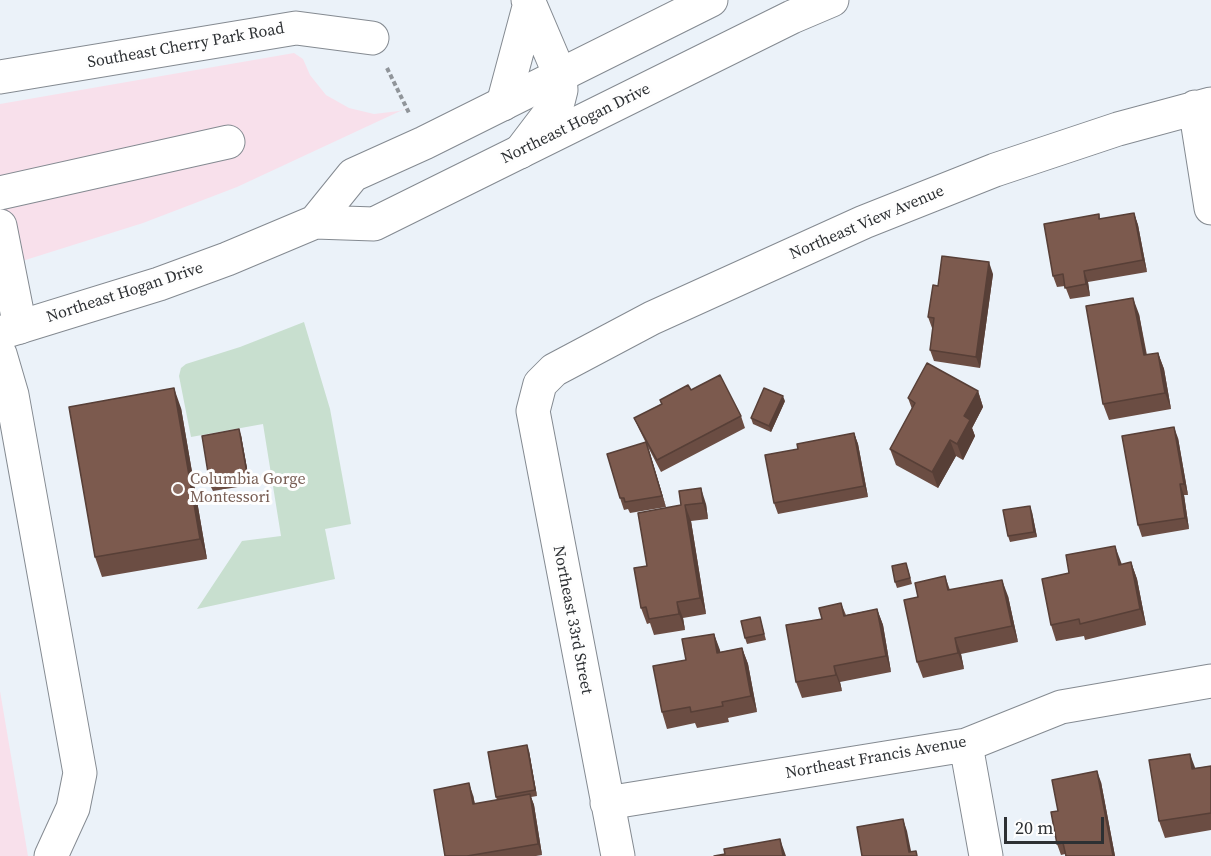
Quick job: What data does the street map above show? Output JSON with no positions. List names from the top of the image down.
{
  "streets": {
    "main road": [
      "Southeast Cherry Park Road",
      "Northeast Hogan Drive",
      "Northeast View Avenue",
      "Northeast 33rd Street",
      "Northeast Francis Avenue"
    ]
  },
  "crossings": [
    ["Northeast View Avenue", "Northeast 33rd Street"],
    ["Northeast 33rd Street", "Northeast Francis Avenue"]
  ],
  "places": ["Columbia Gorge Montessori"],
  "scale_bar": "20 m"
}
